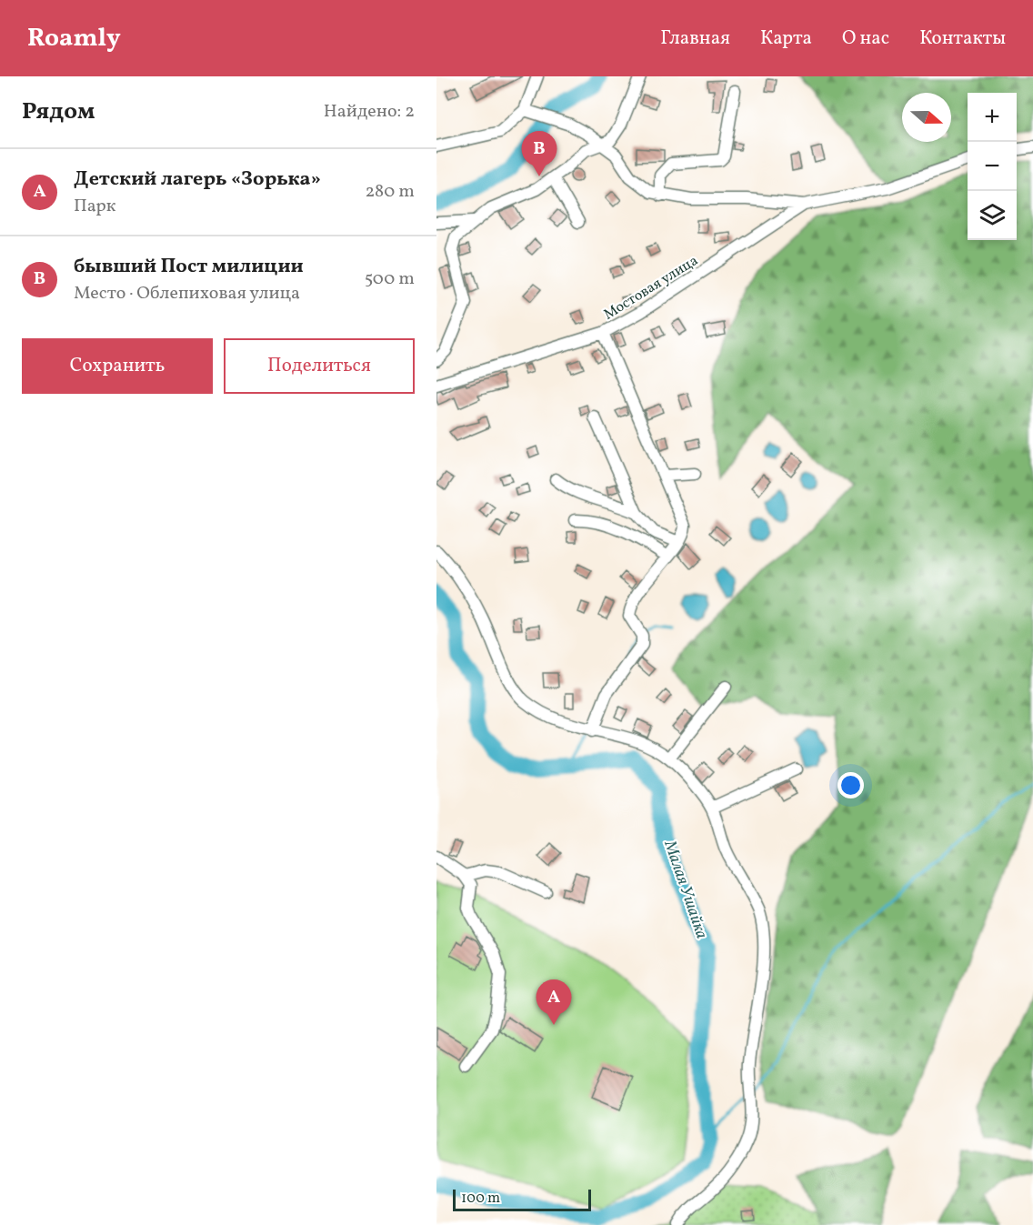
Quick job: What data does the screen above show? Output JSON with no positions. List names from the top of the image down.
{
  "streets": {
    "street": ["Мостовая улица"]
  },
  "water": ["Малая Ушайка"],
  "scale_bar": "100 m",
  "north": "right",
  "page": {
    "header": "Roamly",
    "nav": [
      "Главная",
      "Карта",
      "О нас",
      "Контакты"
    ],
    "heading": ["Рядом", "Найдено: 2"],
    "map_buttons": ["+", "−"],
    "pins": ["B", "A"],
    "list": [
      {
        "mark": "A",
        "name": "Детский лагерь «Зорька»",
        "note": "Парк",
        "value": "280 m"
      },
      {
        "mark": "B",
        "name": "бывший Пост милиции",
        "note": "Место · Облепиховая улица",
        "value": "500 m"
      }
    ],
    "buttons": ["Сохранить", "Поделиться"],
    "scale": "100 m"
  }
}
